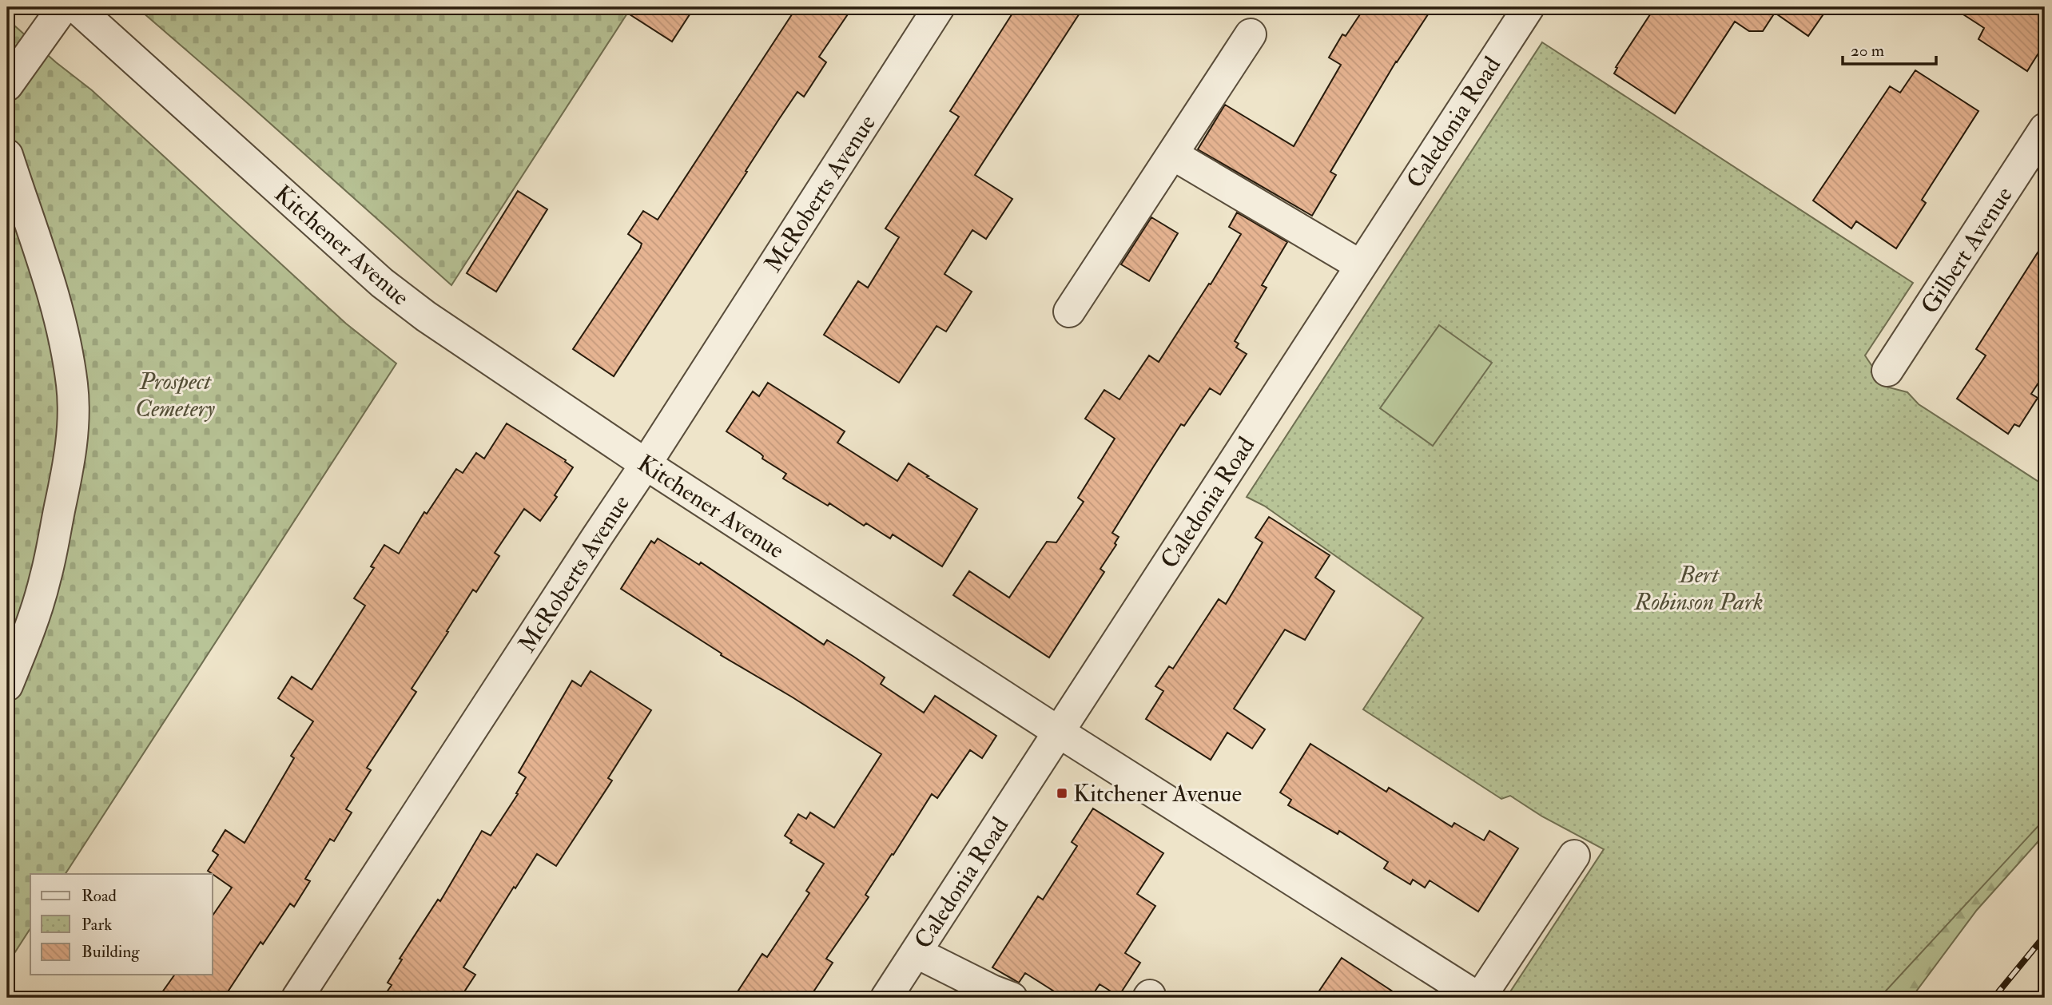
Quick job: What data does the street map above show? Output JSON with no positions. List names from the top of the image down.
{
  "streets": {
    "street": [
      "Caledonia Road",
      "McRoberts Avenue",
      "Kitchener Avenue",
      "Gilbert Avenue"
    ]
  },
  "crossings": [
    ["Caledonia Road", "Kitchener Avenue"],
    ["McRoberts Avenue", "Kitchener Avenue"]
  ],
  "parks": ["Prospect Cemetery", "Bert Robinson Park"],
  "places": {
    "transit": ["Kitchener Avenue"]
  },
  "legend": ["Road", "Park", "Building"],
  "scale_bar": "20 m"
}
